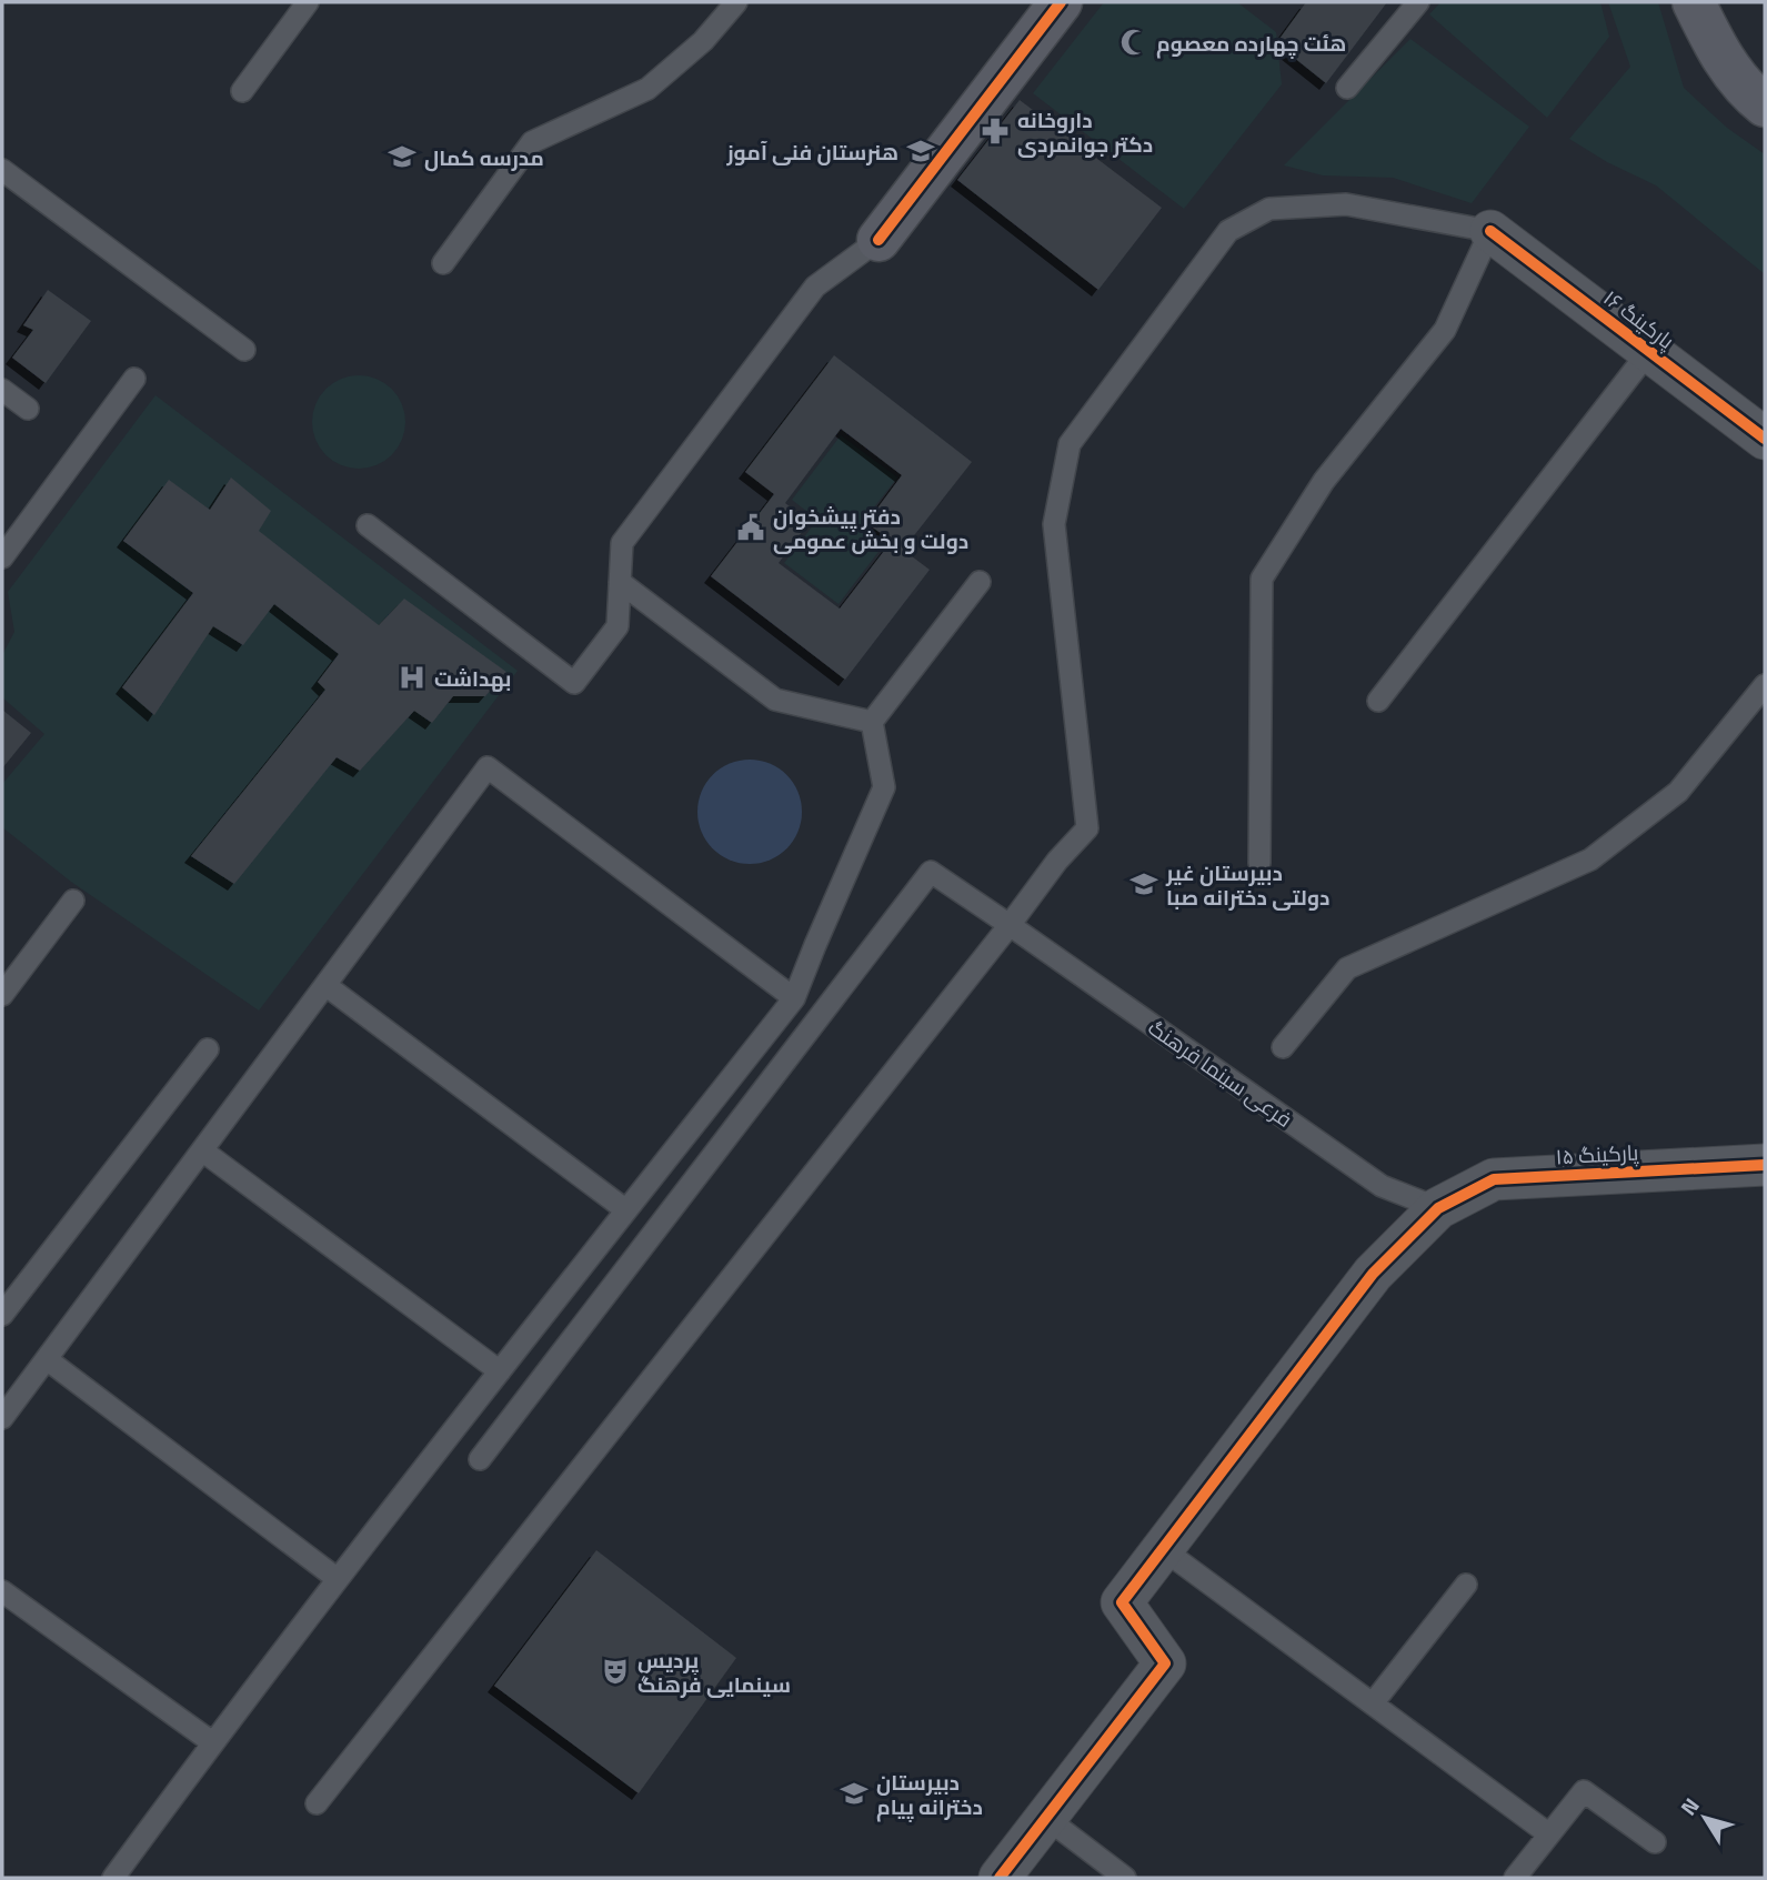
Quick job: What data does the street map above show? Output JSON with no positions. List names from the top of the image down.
{
  "streets": {
    "street": ["پارکینگ ۱۶", "پارکینگ ۱۵"],
    "lane": ["فرعی سینما فرهنگ"]
  },
  "crossings": [
    ["فرعی سینما فرهنگ", "پارکینگ ۱۵"]
  ],
  "places": {
    "mosque": ["هئت چهارده معصوم"],
    "pharmacy": ["داروخانه دکتر جوانمردی"],
    "school or university": [
      "هنرستان فنی آموز",
      "مدرسه کمال",
      "دبیرستان غیر دولتی دخترانه صبا",
      "دبیرستان دخترانه پیام"
    ],
    "public building": ["دفتر پیشخوان دولت و بخش عمومی"],
    "hospital": ["بهداشت"],
    "theatre": ["پردیس سینمایی فرهنگ"]
  },
  "north": "top left"
}
